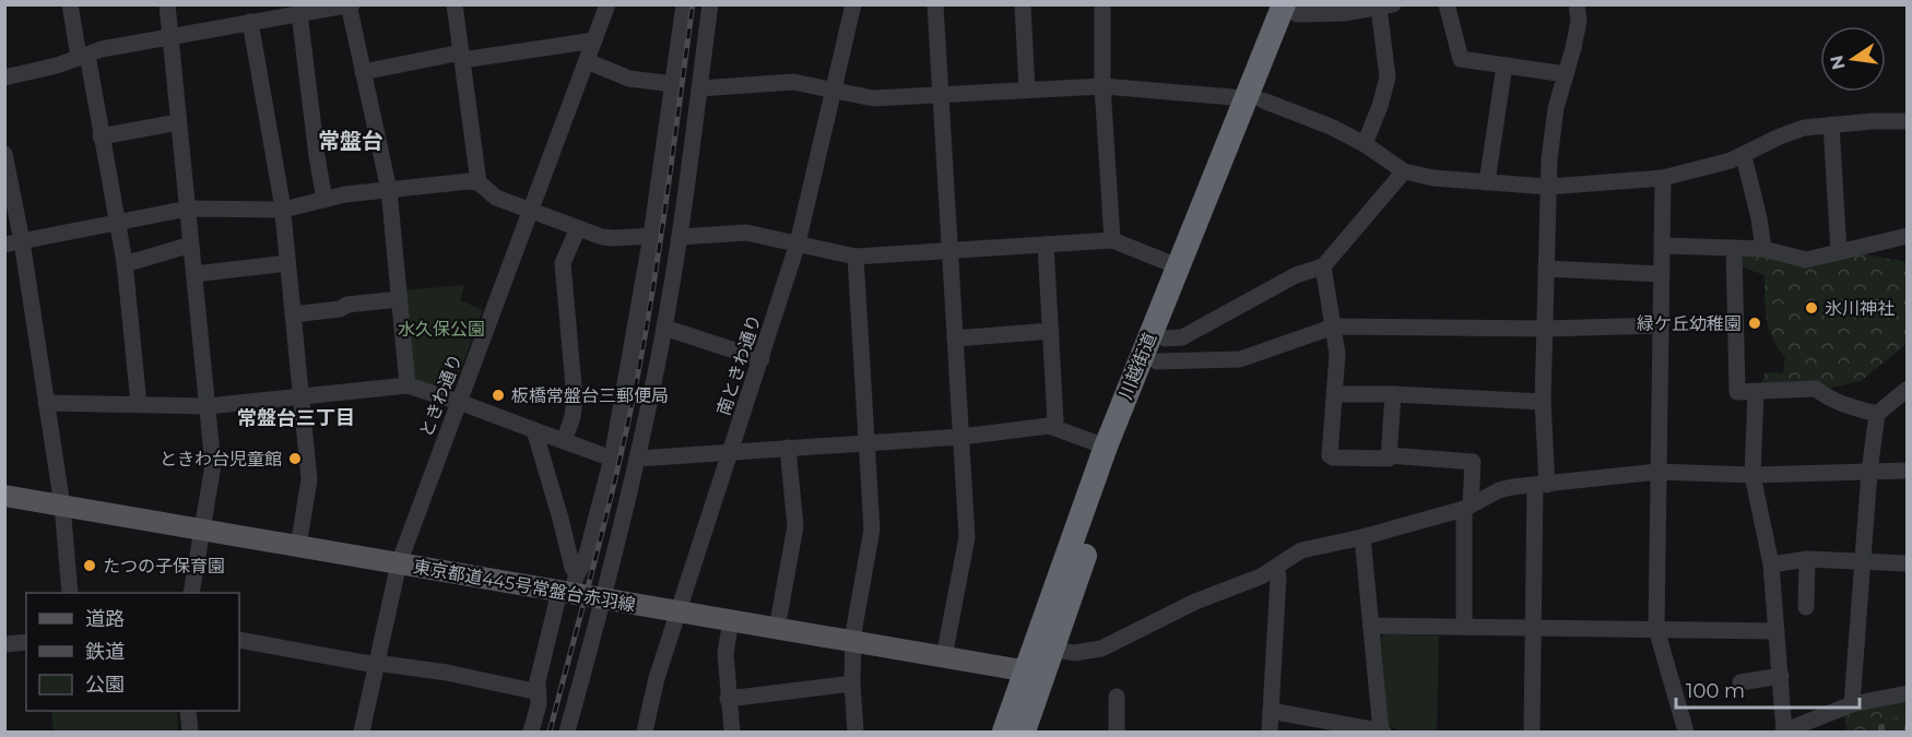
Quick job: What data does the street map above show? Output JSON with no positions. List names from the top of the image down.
{
  "streets": {
    "highway": ["川越街道"],
    "main road": ["東京都道445号常盤台赤羽線"],
    "street": ["南ときわ通り", "ときわ通り"]
  },
  "crossings": [
    ["南ときわ通り", "東京都道445号常盤台赤羽線"],
    ["川越街道", "東京都道445号常盤台赤羽線"],
    ["ときわ通り", "東京都道445号常盤台赤羽線"]
  ],
  "districts": ["常盤台", "常盤台三丁目"],
  "parks": ["水久保公園"],
  "places": [
    "氷川神社",
    "緑ケ丘幼稚園",
    "板橋常盤台三郵便局",
    "ときわ台児童館",
    "たつの子保育園"
  ],
  "legend": ["道路", "鉄道", "公園"],
  "scale_bar": "100 m",
  "north": "left"
}
